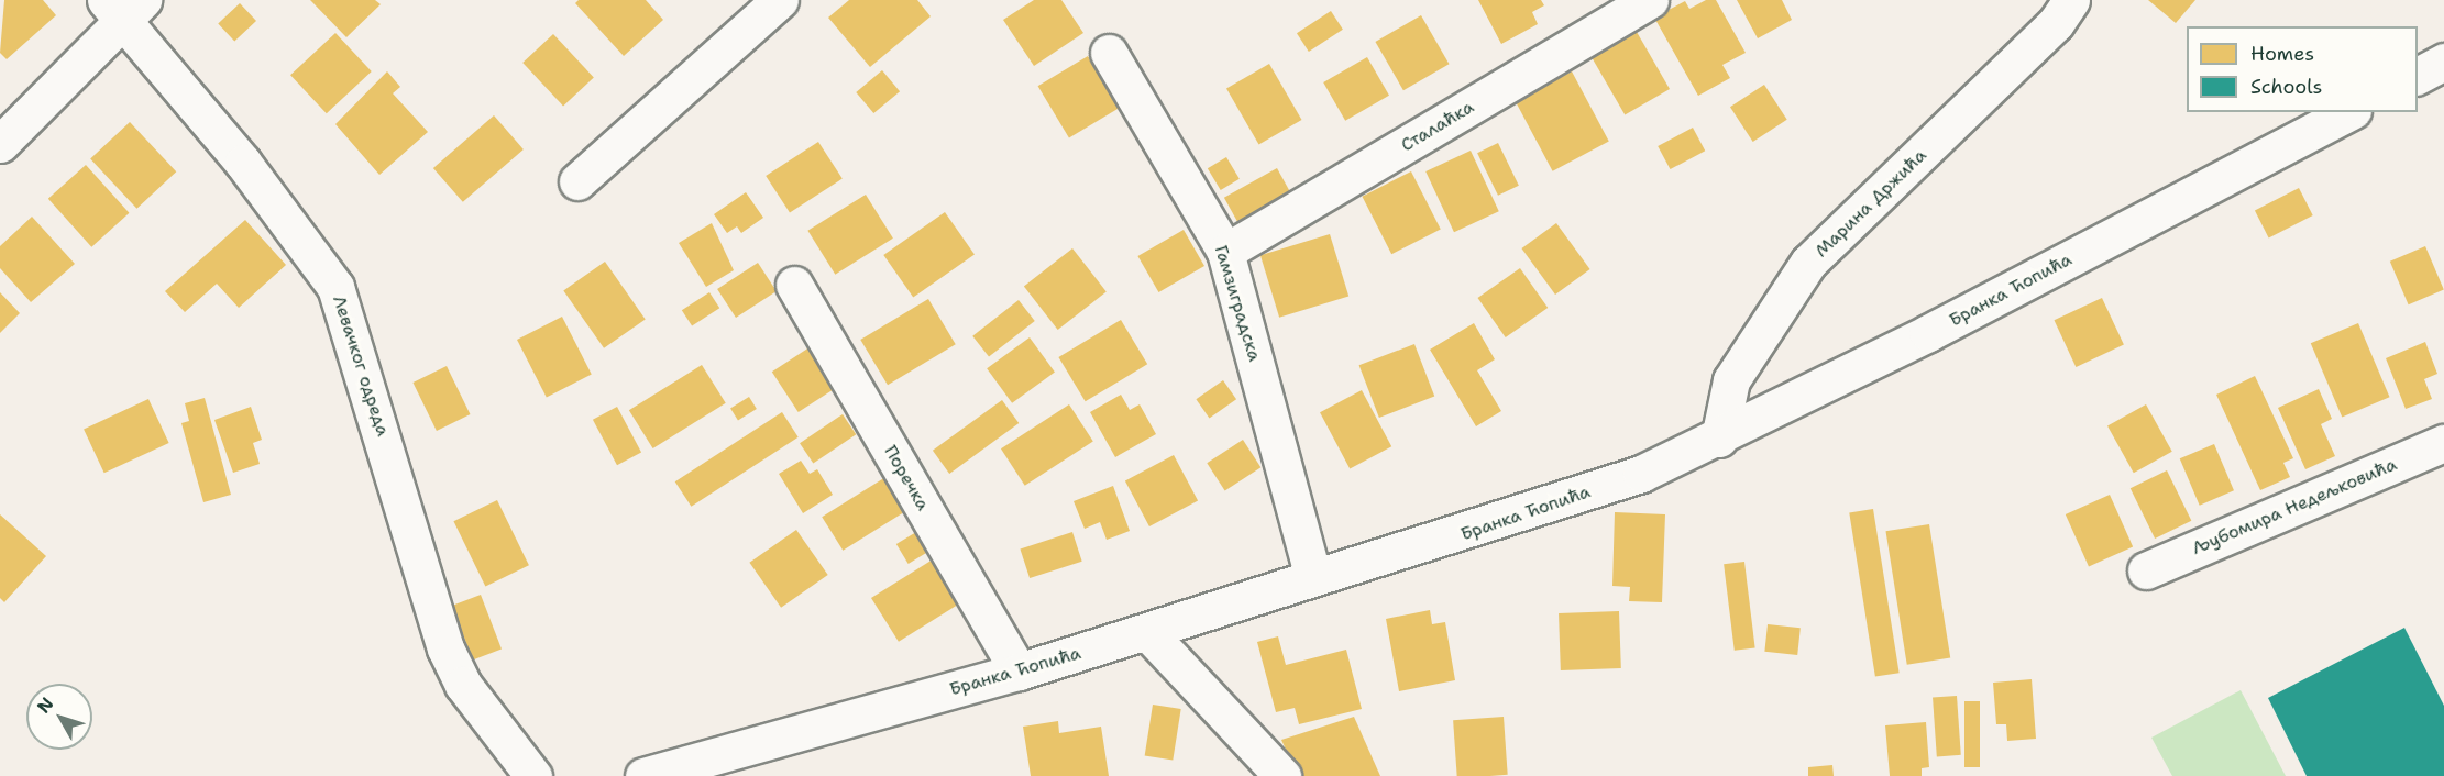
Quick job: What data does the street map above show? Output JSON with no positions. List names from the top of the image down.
{
  "streets": {
    "street": [
      "Сталаћка",
      "Марина Држића",
      "Бранка Ћопића",
      "Гамзиградска",
      "Левачког одреда",
      "Поречка",
      "Љубомира Недељковића"
    ]
  },
  "crossings": [
    ["Сталаћка", "Гамзиградска"],
    ["Марина Држића", "Бранка Ћопића"],
    ["Бранка Ћопића", "Гамзиградска"],
    ["Бранка Ћопића", "Поречка"]
  ],
  "legend": ["Homes", "Schools"],
  "north": "top left"
}
